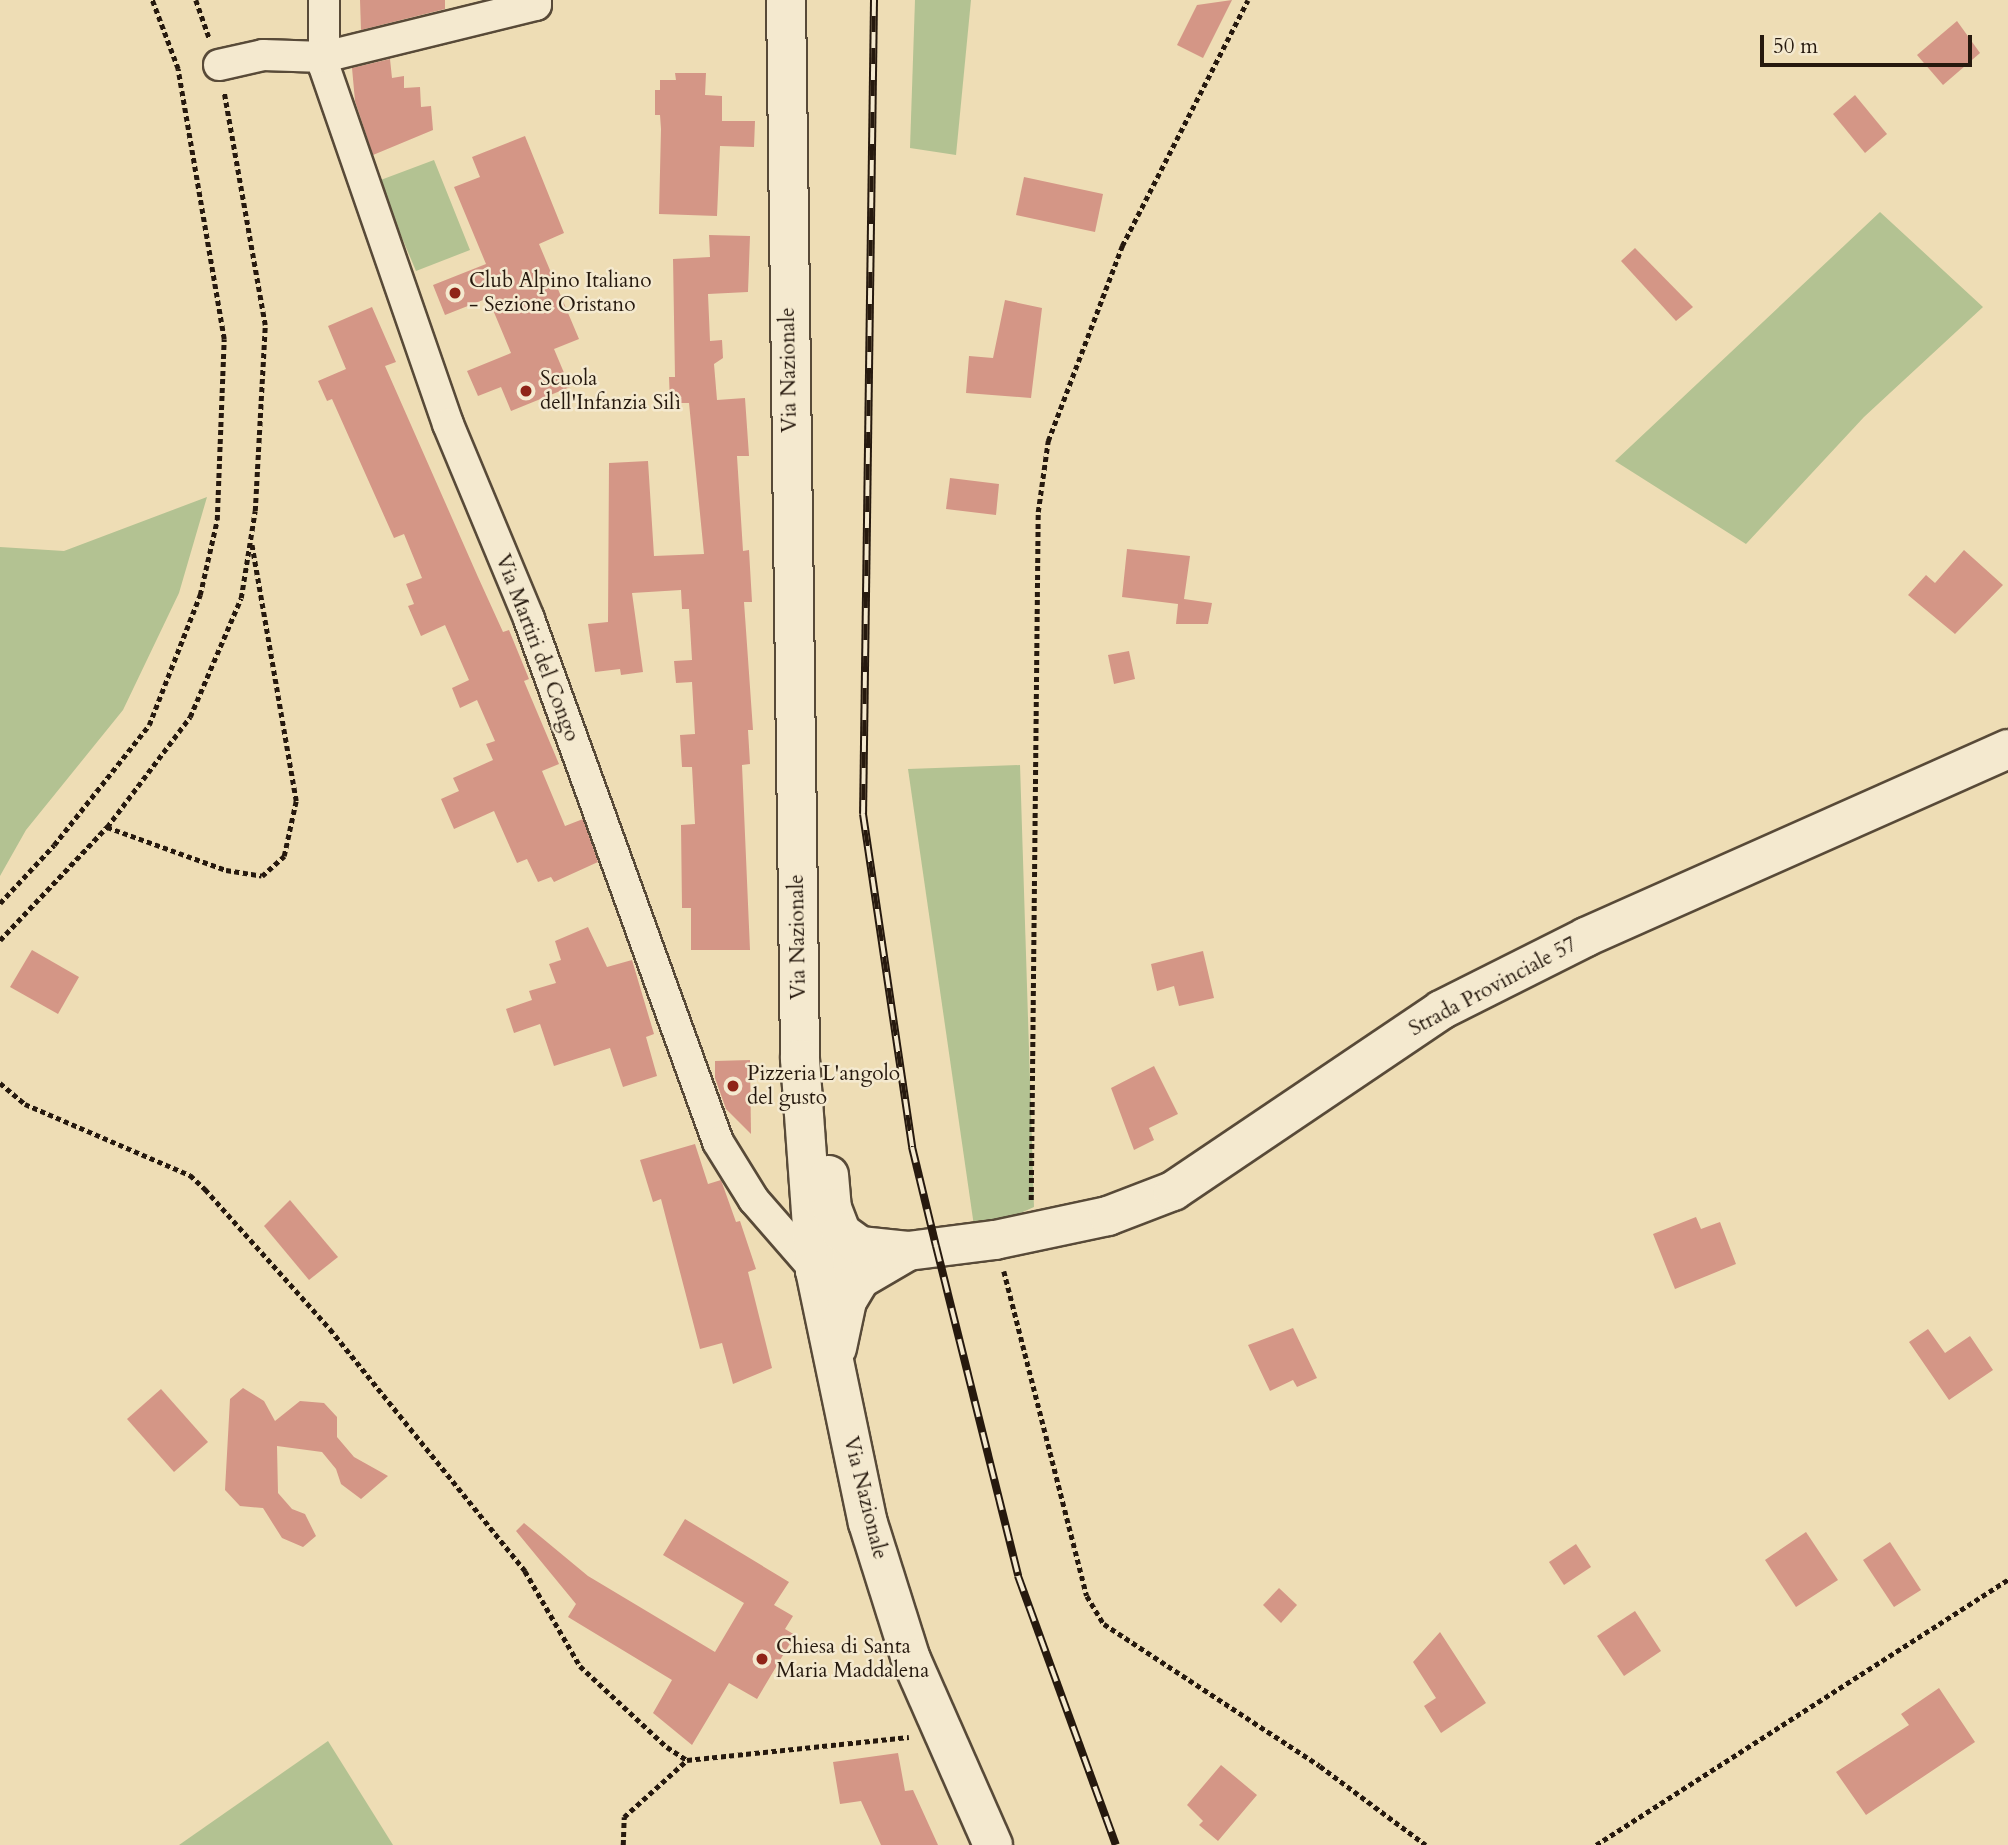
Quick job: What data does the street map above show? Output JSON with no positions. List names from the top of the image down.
{
  "streets": {
    "main road": ["Via Nazionale", "Strada Provinciale 57"],
    "street": ["Via Martiri del Congo"]
  },
  "crossings": [
    ["Via Nazionale", "Via Martiri del Congo"]
  ],
  "places": [
    "Club Alpino Italiano - Sezione Oristano",
    "Scuola dell'Infanzia Silì",
    "Pizzeria L'angolo del gusto",
    "Chiesa di Santa Maria Maddalena"
  ],
  "scale_bar": "50 m"
}
